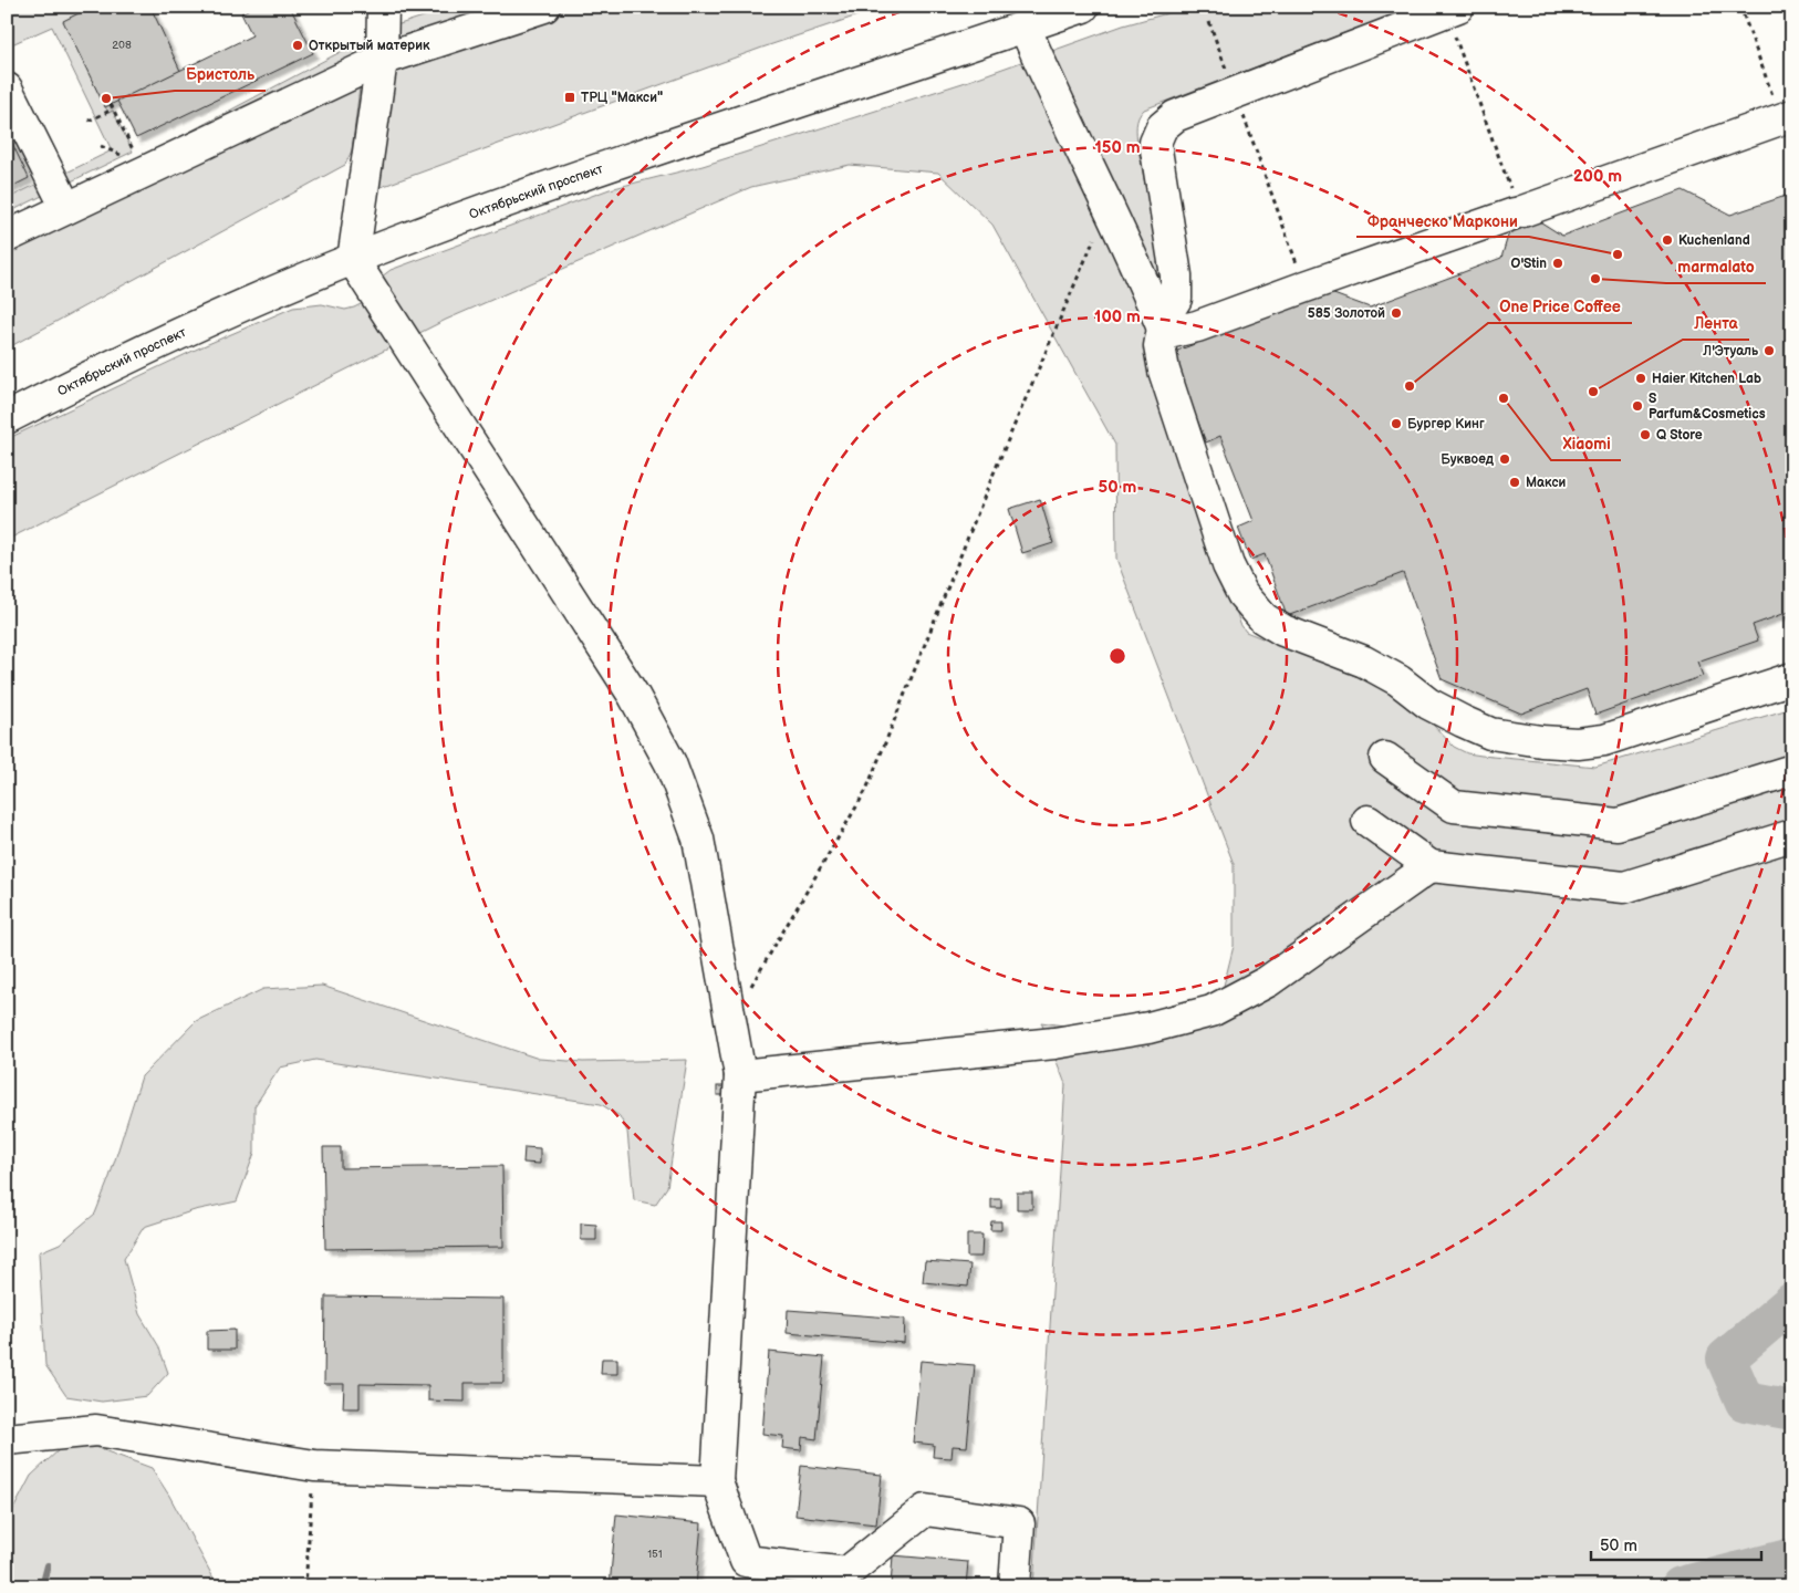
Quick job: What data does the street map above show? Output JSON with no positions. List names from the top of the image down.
{
  "streets": {
    "main road": ["Октябрьский проспект"]
  },
  "places": {
    "other": [
      "Открытый материк",
      "Бристоль",
      "Kuchenland",
      "Франческо Маркони",
      "O'Stin",
      "marmalato",
      "585 Золотой",
      "Л'Этуаль",
      "Haier Kitchen Lab",
      "One Price Coffee",
      "Лента",
      "Xiaomi",
      "S Parfum&Cosmetics",
      "Бургер Кинг",
      "Q Store",
      "Буквоед",
      "Макси"
    ],
    "transit": ["ТРЦ \"Макси\""]
  },
  "house_numbers": ["208", "151"],
  "scale_bar": "50 m",
  "rings": [
    "150 m",
    "200 m",
    "100 m",
    "50 m"
  ]
}
